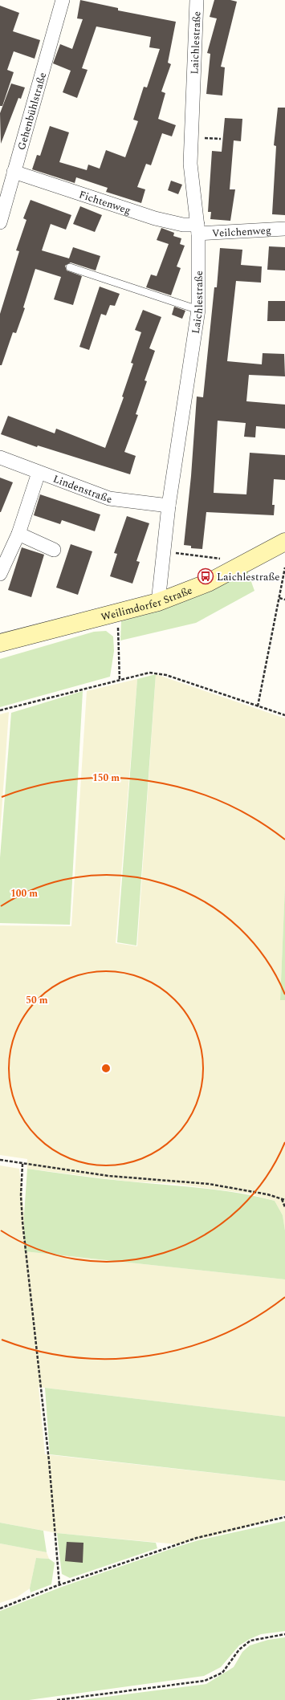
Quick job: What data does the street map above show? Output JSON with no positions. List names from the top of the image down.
{
  "streets": {
    "main road": ["Weilimdorfer Straße"],
    "street": [
      "Laichlestraße",
      "Gehenbühlstraße",
      "Fichtenweg",
      "Veilchenweg",
      "Lindenstraße"
    ]
  },
  "crossings": [
    ["Laichlestraße", "Fichtenweg"],
    ["Laichlestraße", "Veilchenweg"],
    ["Laichlestraße", "Lindenstraße"],
    ["Laichlestraße", "Weilimdorfer Straße"],
    ["Gehenbühlstraße", "Fichtenweg"],
    ["Fichtenweg", "Veilchenweg"]
  ],
  "places": {
    "bus stop": ["Laichlestraße"]
  },
  "rings": ["150 m", "100 m", "50 m"]
}
